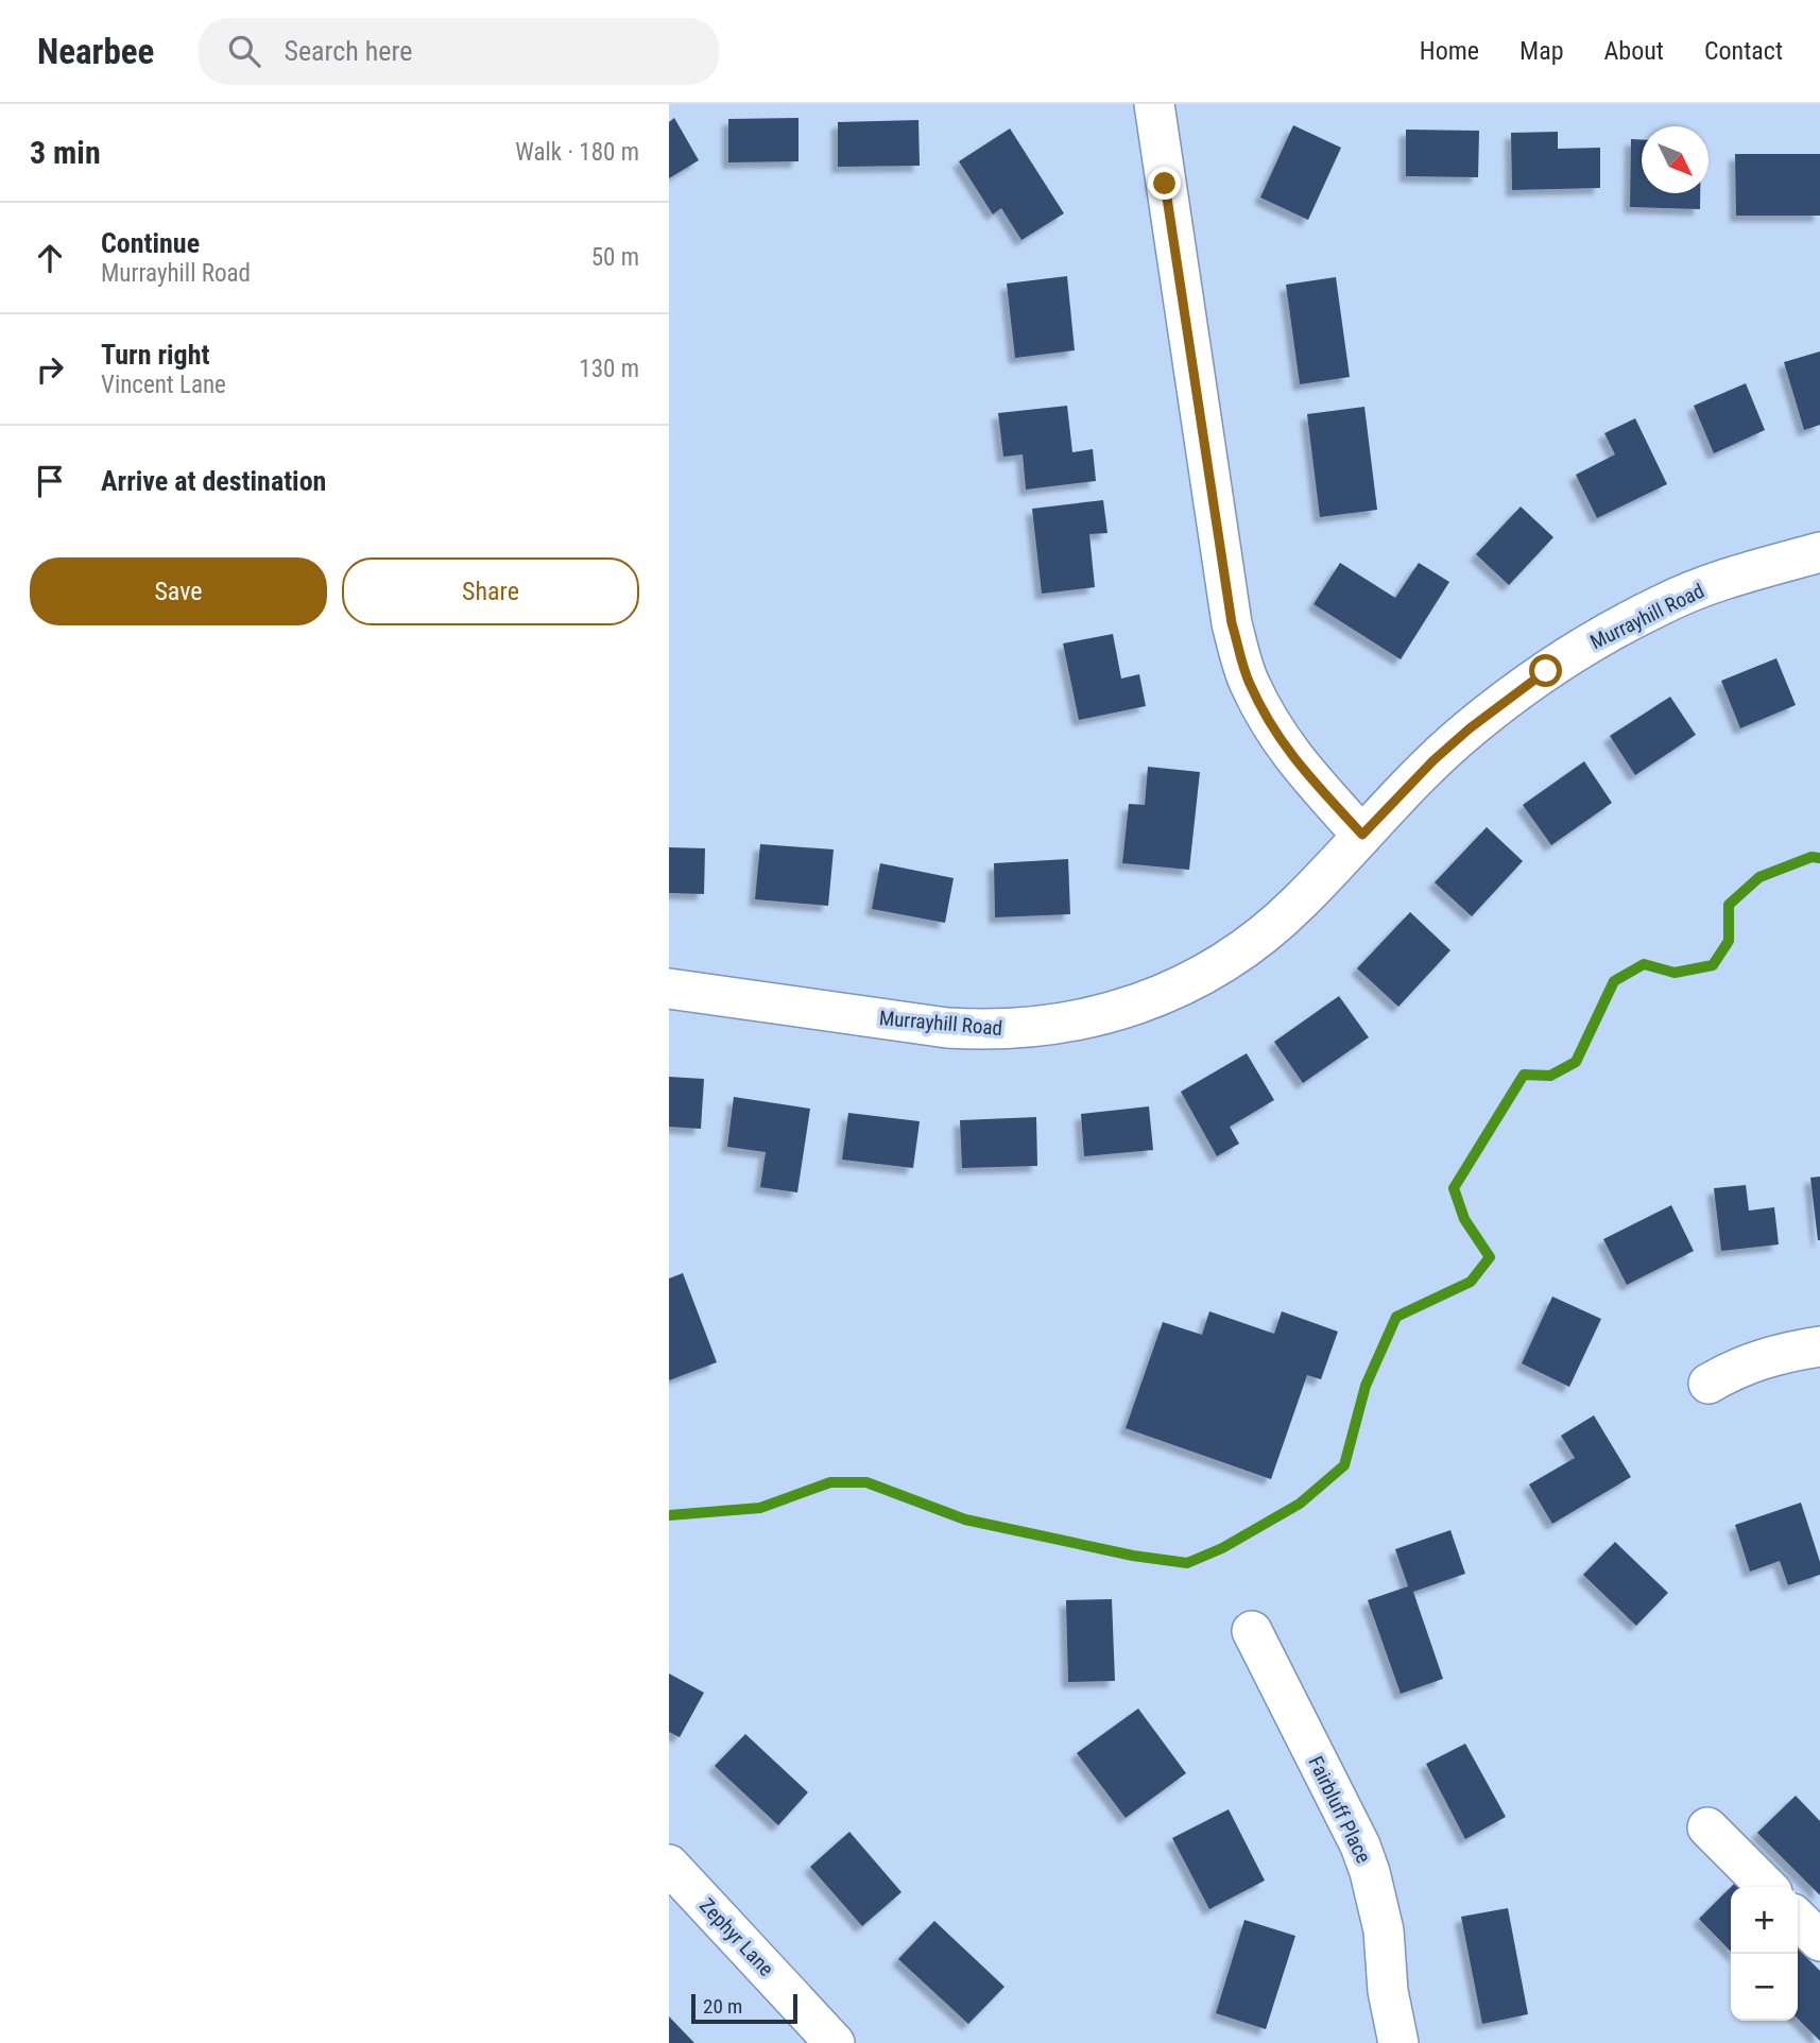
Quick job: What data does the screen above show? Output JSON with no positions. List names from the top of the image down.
{
  "streets": {
    "street": ["Murrayhill Road", "Fairbluff Place", "Zephyr Lane"]
  },
  "scale_bar": "20 m",
  "north": "bottom right",
  "page": {
    "header": "Nearbee",
    "search": "Search here",
    "nav": [
      "Home",
      "Map",
      "About",
      "Contact"
    ],
    "heading": ["3 min", "Walk · 180 m"],
    "list": [
      ["Continue", "Murrayhill Road", "50 m"],
      ["Turn right", "Vincent Lane", "130 m"],
      "Arrive at destination"
    ],
    "buttons": ["Save", "Share"],
    "map_buttons": ["+", "−"],
    "scale": "20 m"
  }
}
